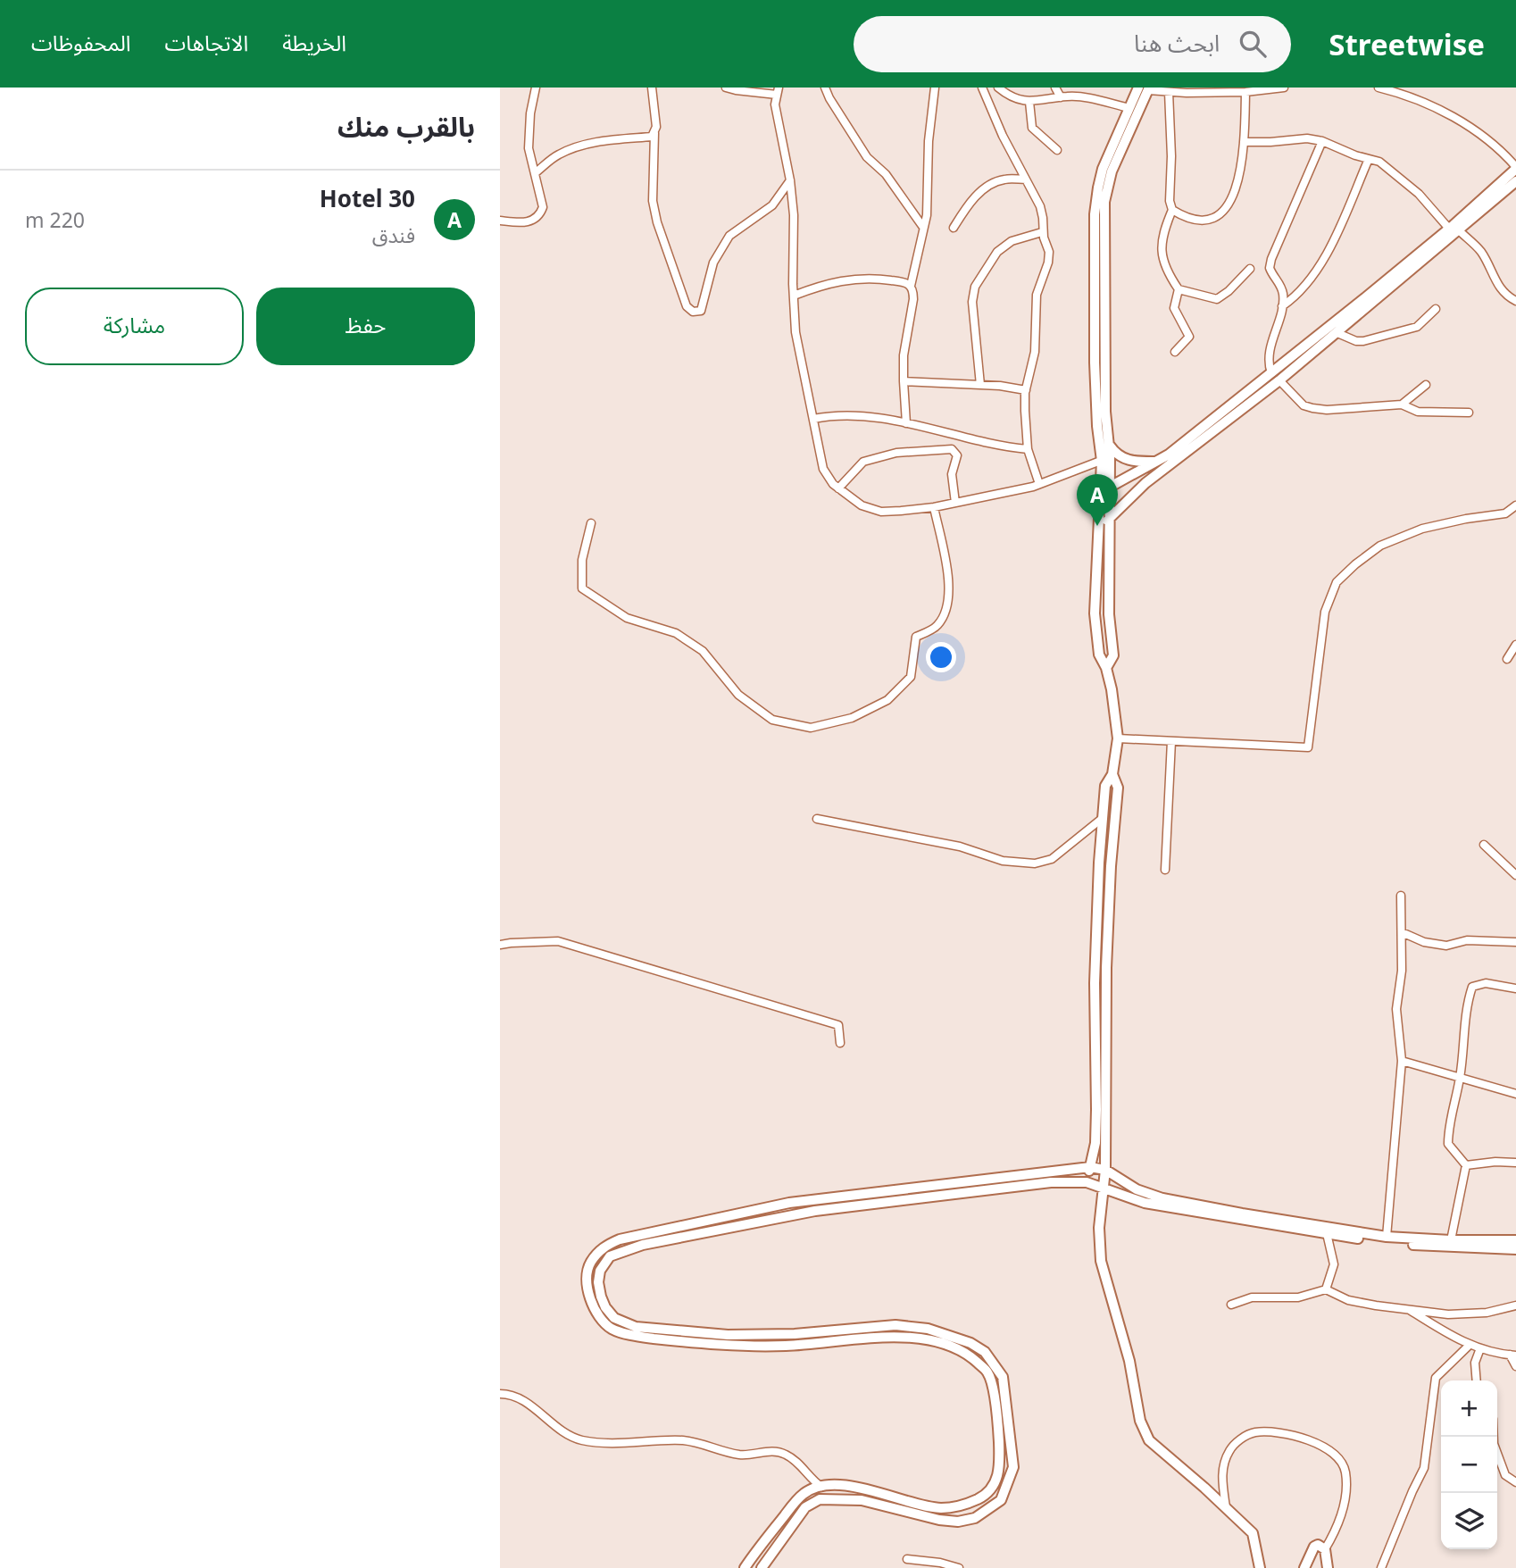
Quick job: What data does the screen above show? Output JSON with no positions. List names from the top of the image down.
{
  "page": {
    "header": "Streetwise",
    "search": "ابحث هنا",
    "nav": ["الخريطة", "الاتجاهات", "المحفوظات"],
    "heading": "بالقرب منك",
    "list": [
      {
        "mark": "A",
        "name": "30 Hotel",
        "note": "فندق",
        "value": "220 m"
      }
    ],
    "buttons": ["حفظ", "مشاركة"],
    "pins": "A",
    "map_buttons": ["+", "−"]
  }
}
